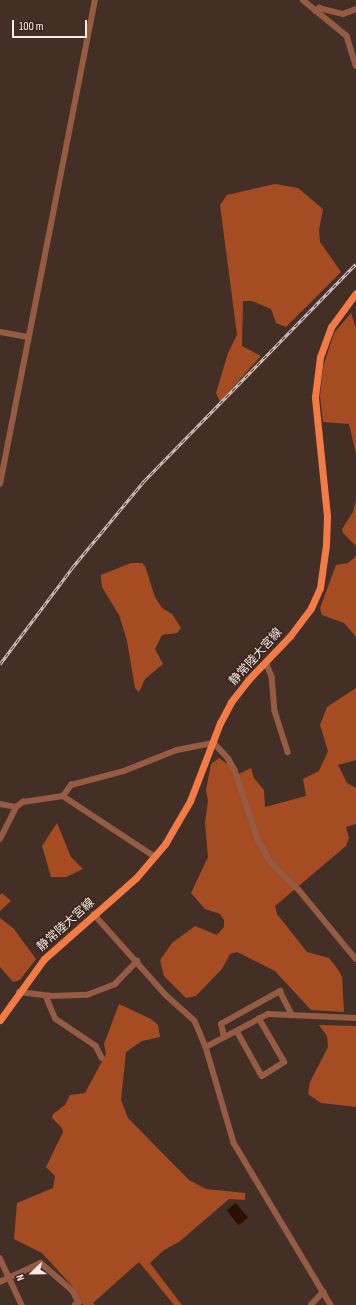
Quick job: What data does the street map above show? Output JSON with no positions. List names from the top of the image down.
{
  "streets": {
    "main road": ["静常陸大宮線"]
  },
  "scale_bar": "100 m",
  "north": "left"
}
